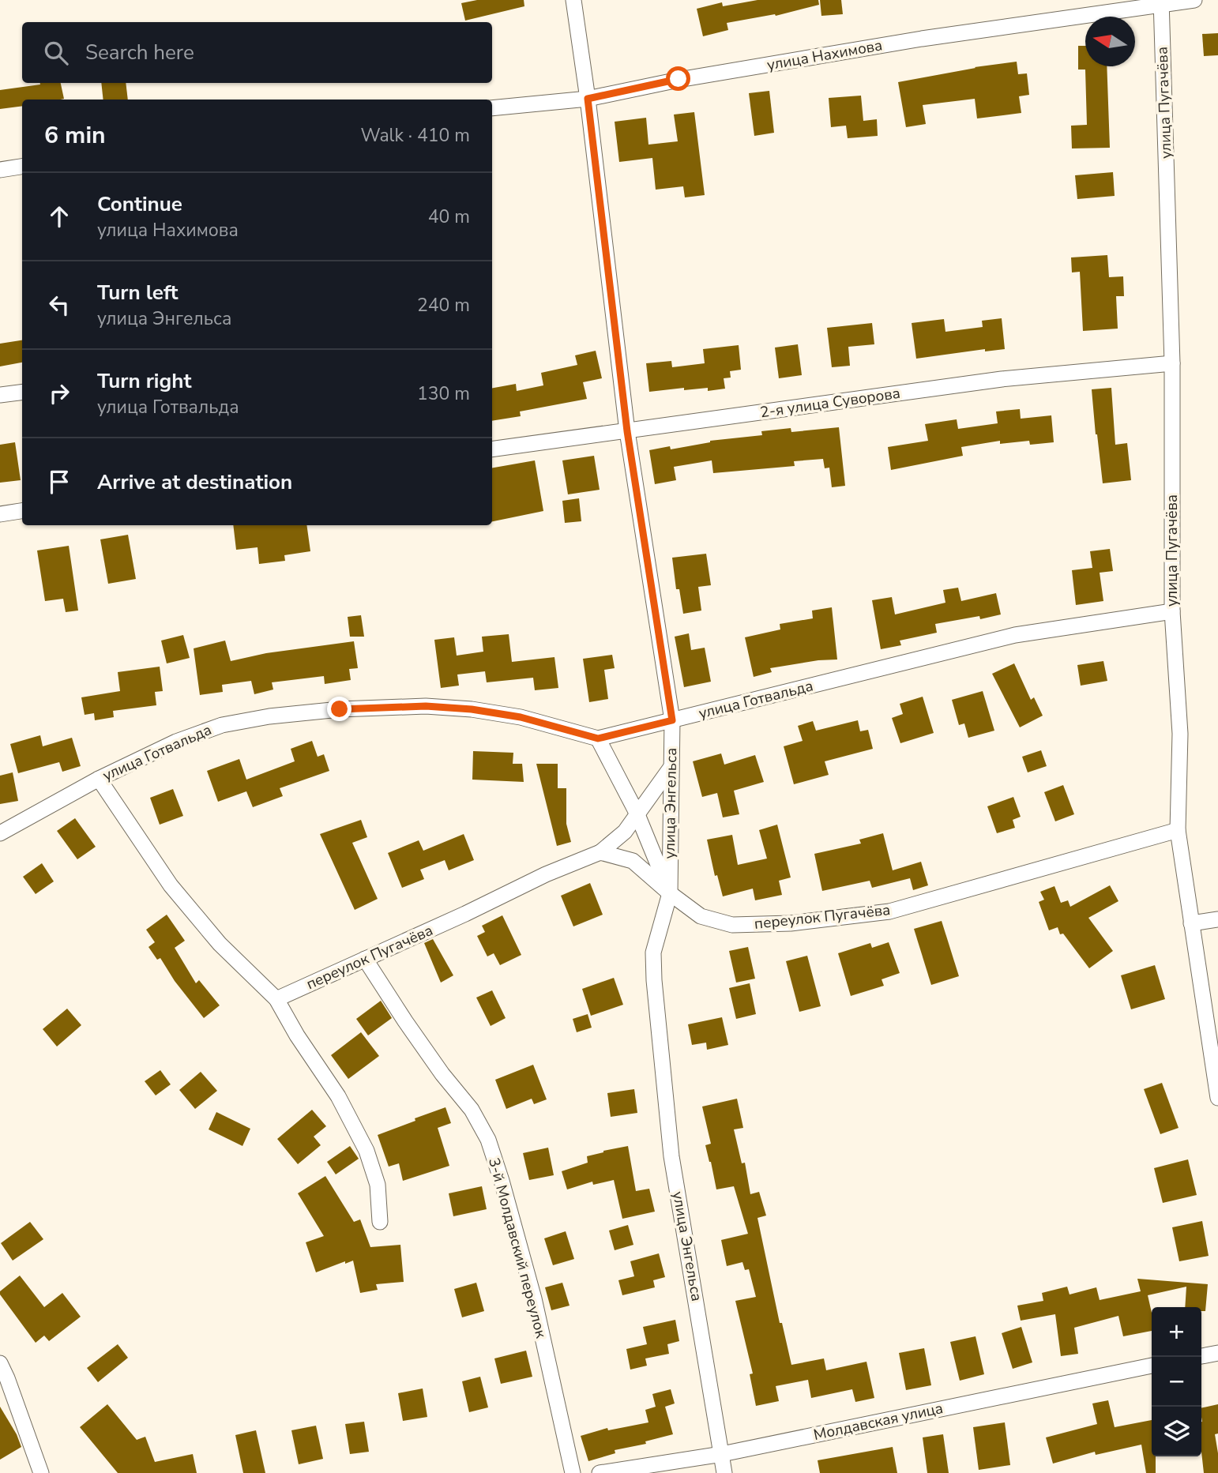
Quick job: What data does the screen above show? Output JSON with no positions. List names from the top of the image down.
{
  "streets": {
    "street": [
      "улица Нахимова",
      "улица Пугачёва",
      "2-я улица Суворова",
      "улица Готвальда",
      "улица Энгельса",
      "переулок Пугачёва",
      "3-й Молдавский переулок",
      "Молдавская улица"
    ]
  },
  "crossings": [
    ["улица Нахимова", "улица Пугачёва"],
    ["улица Нахимова", "улица Энгельса"],
    ["улица Пугачёва", "2-я улица Суворова"],
    ["улица Пугачёва", "улица Готвальда"],
    ["улица Пугачёва", "переулок Пугачёва"],
    ["2-я улица Суворова", "улица Энгельса"],
    ["улица Готвальда", "улица Энгельса"],
    ["улица Энгельса", "переулок Пугачёва"],
    ["улица Энгельса", "Молдавская улица"],
    ["переулок Пугачёва", "3-й Молдавский переулок"]
  ],
  "north": "left",
  "page": {
    "search": "Search here",
    "heading": ["6 min", "Walk · 410 m"],
    "list": [
      ["Continue", "улица Нахимова", "40 m"],
      ["Turn left", "улица Энгельса", "240 m"],
      ["Turn right", "улица Готвальда", "130 m"],
      "Arrive at destination"
    ],
    "map_buttons": ["+", "−"]
  }
}
